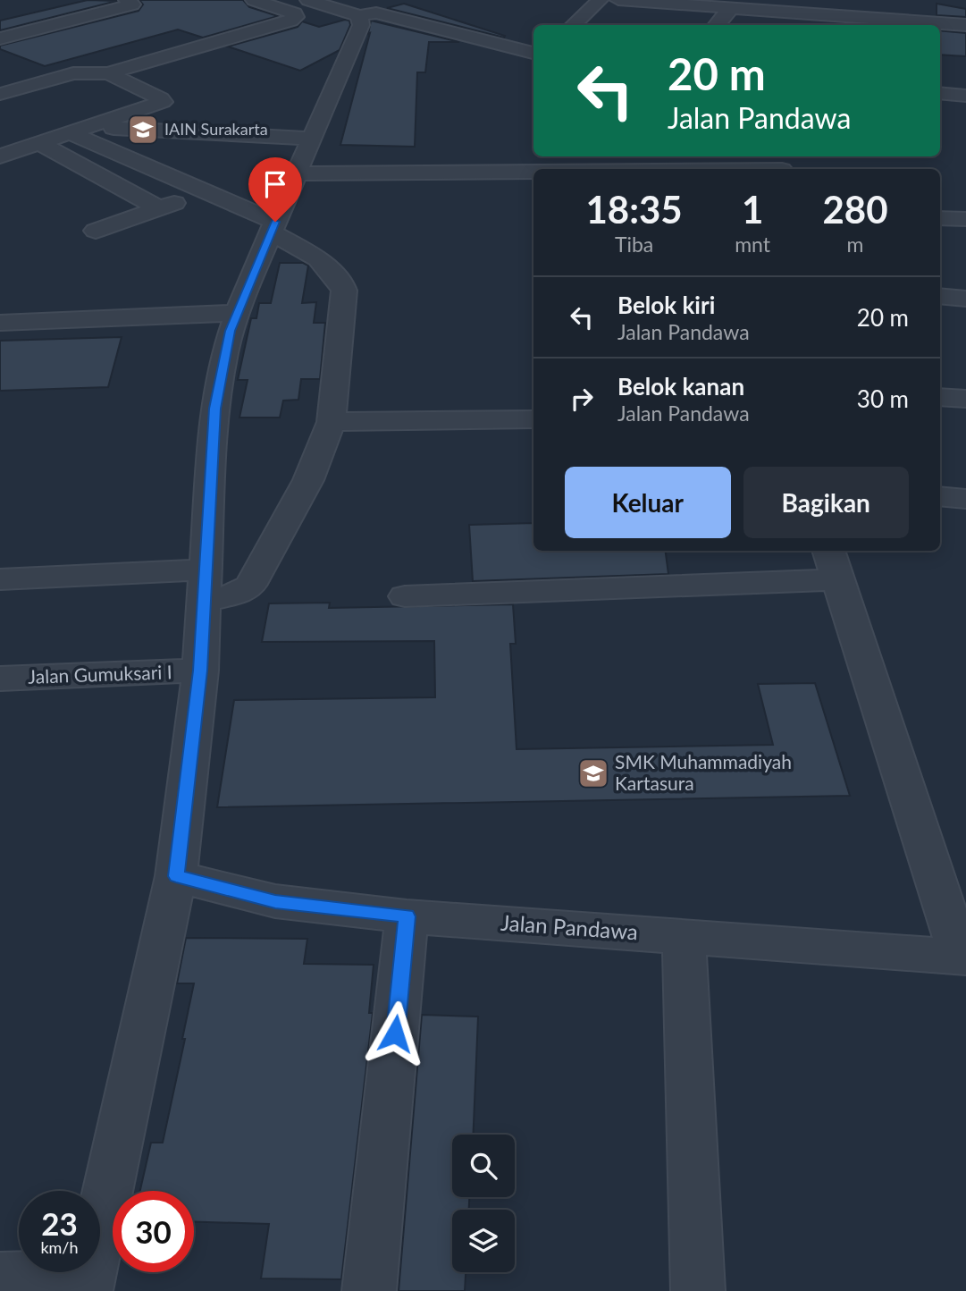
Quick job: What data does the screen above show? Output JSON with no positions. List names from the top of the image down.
{
  "streets": {
    "street": ["Jalan Gumuksari I", "Jalan Pandawa"]
  },
  "places": {
    "school or university": ["IAIN Surakarta", "SMK Muhammadiyah Kartasura"]
  },
  "page": {
    "turn": ["20 m", "Jalan Pandawa"],
    "eta": [
      "18:35",
      "Tiba",
      "1",
      "mnt",
      "280",
      "m"
    ],
    "list": [
      {
        "name": "Belok kiri",
        "note": "Jalan Pandawa",
        "value": "20 m"
      },
      {
        "name": "Belok kanan",
        "note": "Jalan Pandawa",
        "value": "30 m"
      }
    ],
    "buttons": ["Keluar", "Bagikan"],
    "speed": "23 km/h",
    "limit": "30"
  }
}
